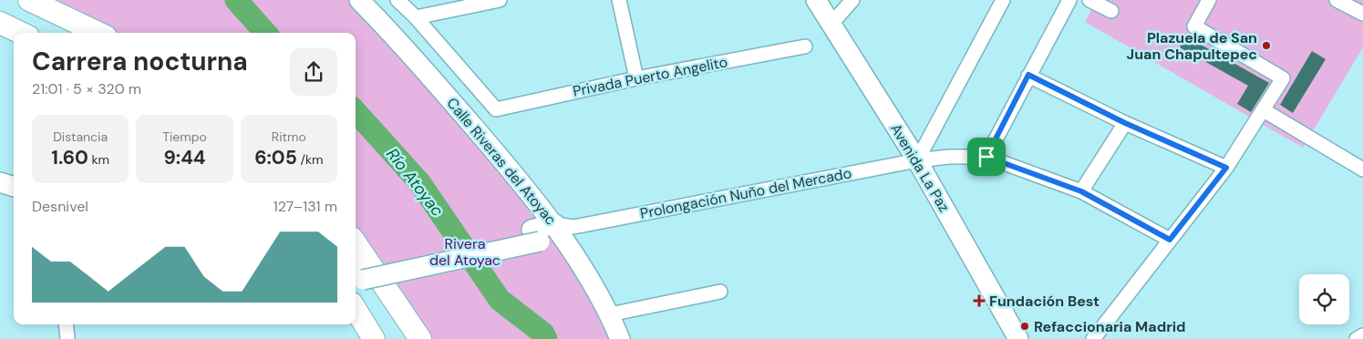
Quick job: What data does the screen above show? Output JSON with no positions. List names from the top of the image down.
{
  "streets": {
    "street": [
      "Privada Puerto Angelito",
      "Calle Riveras del Atoyac",
      "Avenida La Paz",
      "Prolongación Nuño del Mercado"
    ]
  },
  "crossings": [
    ["Calle Riveras del Atoyac", "Prolongación Nuño del Mercado"],
    ["Avenida La Paz", "Prolongación Nuño del Mercado"]
  ],
  "water": ["Río Atoyac"],
  "parks": ["Rivera del Atoyac"],
  "places": {
    "other": ["Plazuela de San Juan Chapultepec", "Refaccionaria Madrid"],
    "health": ["Fundación Best"]
  },
  "page": {
    "heading": ["Carrera nocturna", "21:01 · 5 × 320 m"],
    "stats": [
      ["Distancia", "1.60 km"],
      ["Tiempo", "9:44"],
      ["Ritmo", "6:05 /km"]
    ],
    "chart": ["Desnivel", "127–131 m"]
  }
}
